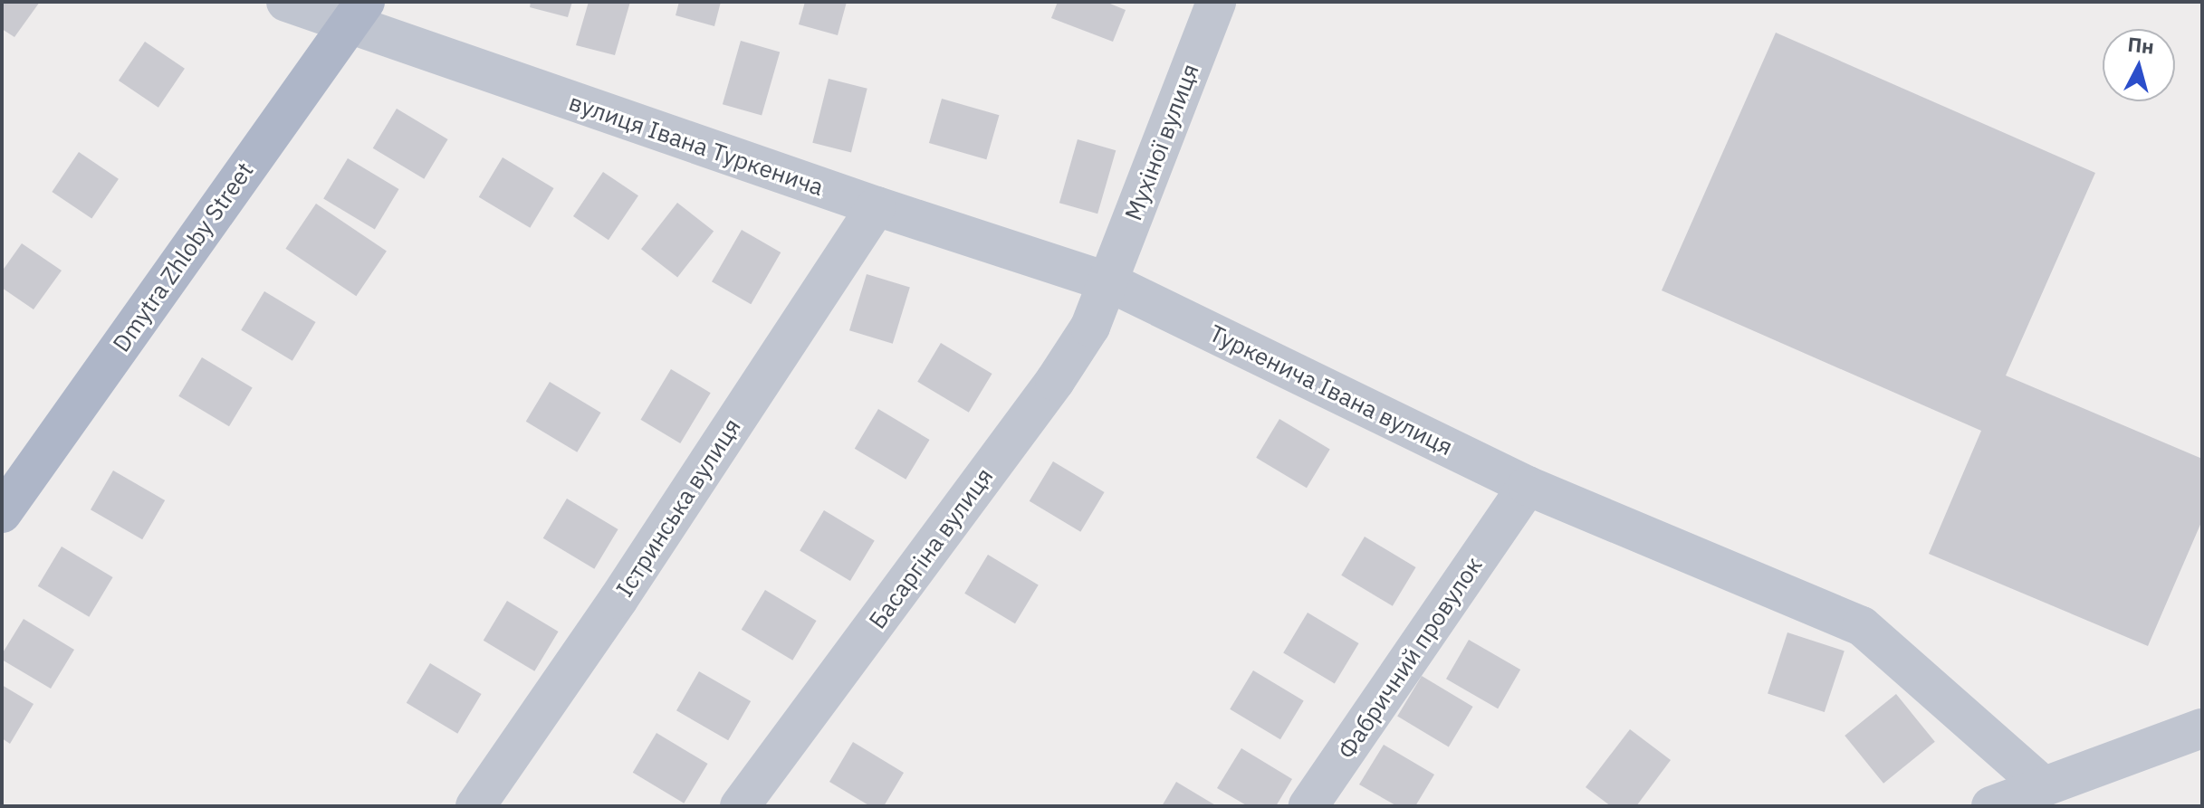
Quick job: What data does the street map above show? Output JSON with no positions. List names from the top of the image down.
{
  "streets": {
    "main road": ["Dmytra Zhloby Street"],
    "street": [
      "Мухіної вулиця",
      "вулиця Івана Туркенича",
      "Туркенича Івана вулиця",
      "Істринська вулиця",
      "Басаргіна вулиця",
      "Фабричний провулок"
    ]
  },
  "crossings": [
    ["Мухіної вулиця", "вулиця Івана Туркенича"],
    ["Мухіної вулиця", "Туркенича Івана вулиця"],
    ["Мухіної вулиця", "Басаргіна вулиця"],
    ["вулиця Івана Туркенича", "Dmytra Zhloby Street"],
    ["вулиця Івана Туркенича", "Туркенича Івана вулиця"],
    ["вулиця Івана Туркенича", "Істринська вулиця"],
    ["вулиця Івана Туркенича", "Басаргіна вулиця"],
    ["Туркенича Івана вулиця", "Басаргіна вулиця"],
    ["Туркенича Івана вулиця", "Фабричний провулок"]
  ],
  "north": "top"
}
